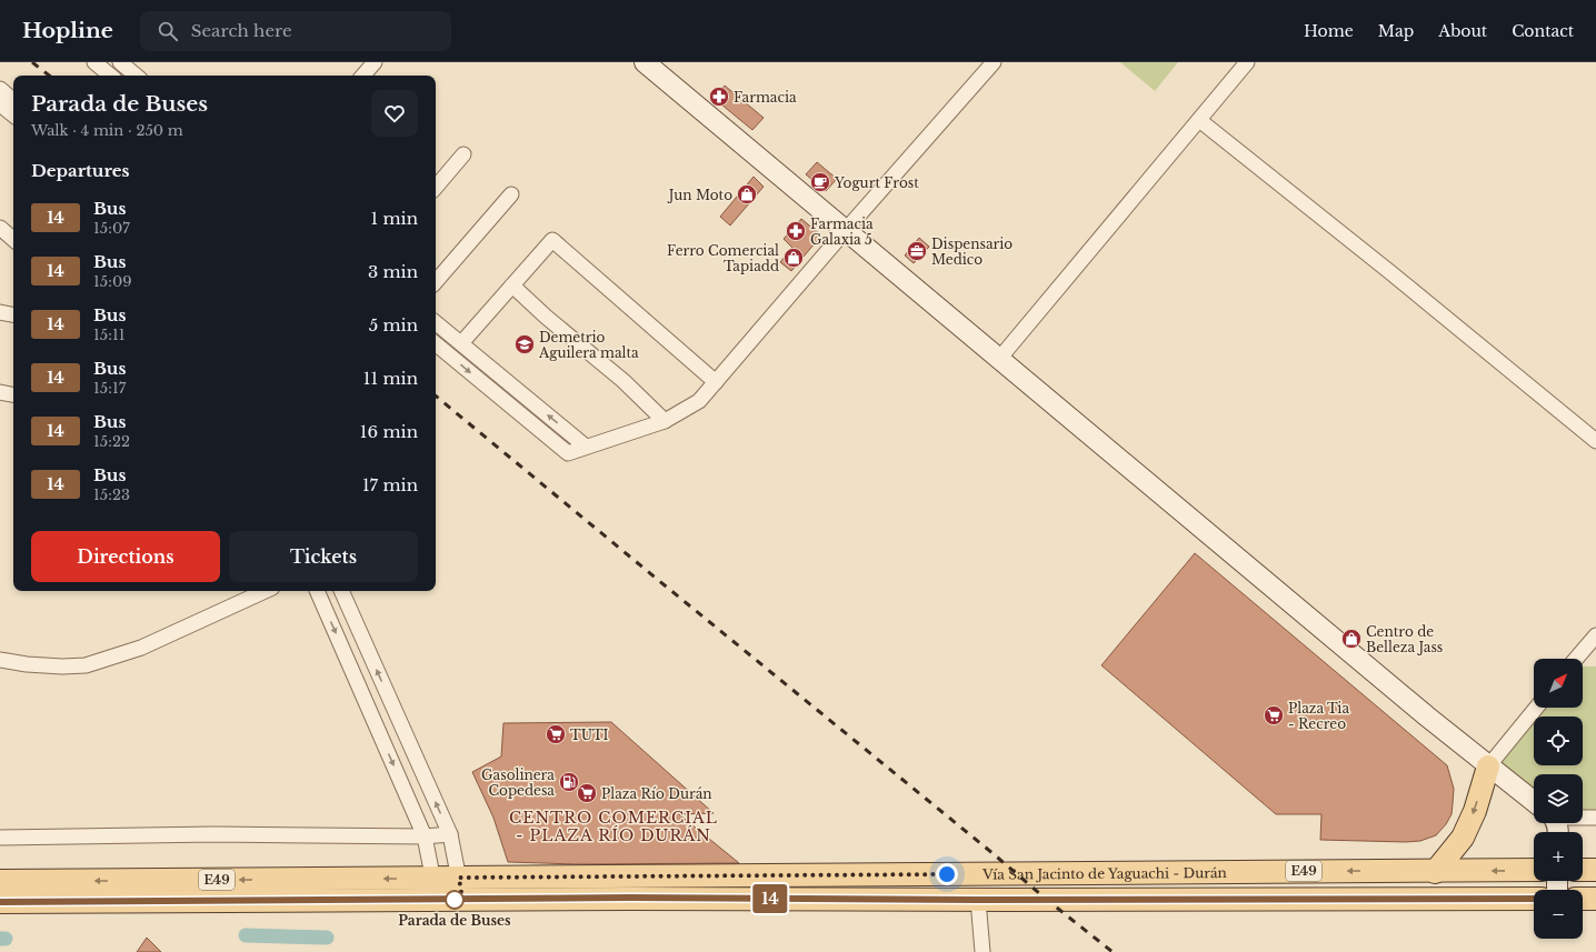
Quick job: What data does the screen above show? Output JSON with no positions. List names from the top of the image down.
{
  "streets": {
    "main road": ["E49", "Vía San Jacinto de Yaguachi - Durán"]
  },
  "districts": ["CENTRO COMERCIAL - PLAZA RÍO DURÁN"],
  "places": {
    "pharmacy": ["Farmacia", "Farmacia Galaxia 5"],
    "cafe": ["Yogurt Frost"],
    "shop": ["Jun Moto", "Ferro Comercial Tapiadd", "Centro de Belleza Jass"],
    "office": ["Dispensario Medico"],
    "school or university": ["Demetrio Aguilera malta"],
    "supermarket": ["Plaza Tia - Recreo", "TUTI", "Plaza Río Durán"],
    "fuel station": ["Gasolinera Copedesa"],
    "other": ["Parada de Buses"]
  },
  "lines": ["bus line 14"],
  "north": "top right",
  "page": {
    "header": "Hopline",
    "search": "Search here",
    "nav": [
      "Home",
      "Map",
      "About",
      "Contact"
    ],
    "on_map": "14",
    "heading": [
      ["Parada de Buses", "Walk · 4 min · 250 m"],
      "Departures"
    ],
    "list": [
      {
        "mark": "14",
        "name": "Bus",
        "note": "15:07",
        "value": "1 min"
      },
      {
        "mark": "14",
        "name": "Bus",
        "note": "15:09",
        "value": "3 min"
      },
      {
        "mark": "14",
        "name": "Bus",
        "note": "15:11",
        "value": "5 min"
      },
      {
        "mark": "14",
        "name": "Bus",
        "note": "15:17",
        "value": "11 min"
      },
      {
        "mark": "14",
        "name": "Bus",
        "note": "15:22",
        "value": "16 min"
      },
      {
        "mark": "14",
        "name": "Bus",
        "note": "15:23",
        "value": "17 min"
      }
    ],
    "buttons": ["Directions", "Tickets"],
    "map_buttons": ["+", "−"]
  }
}
